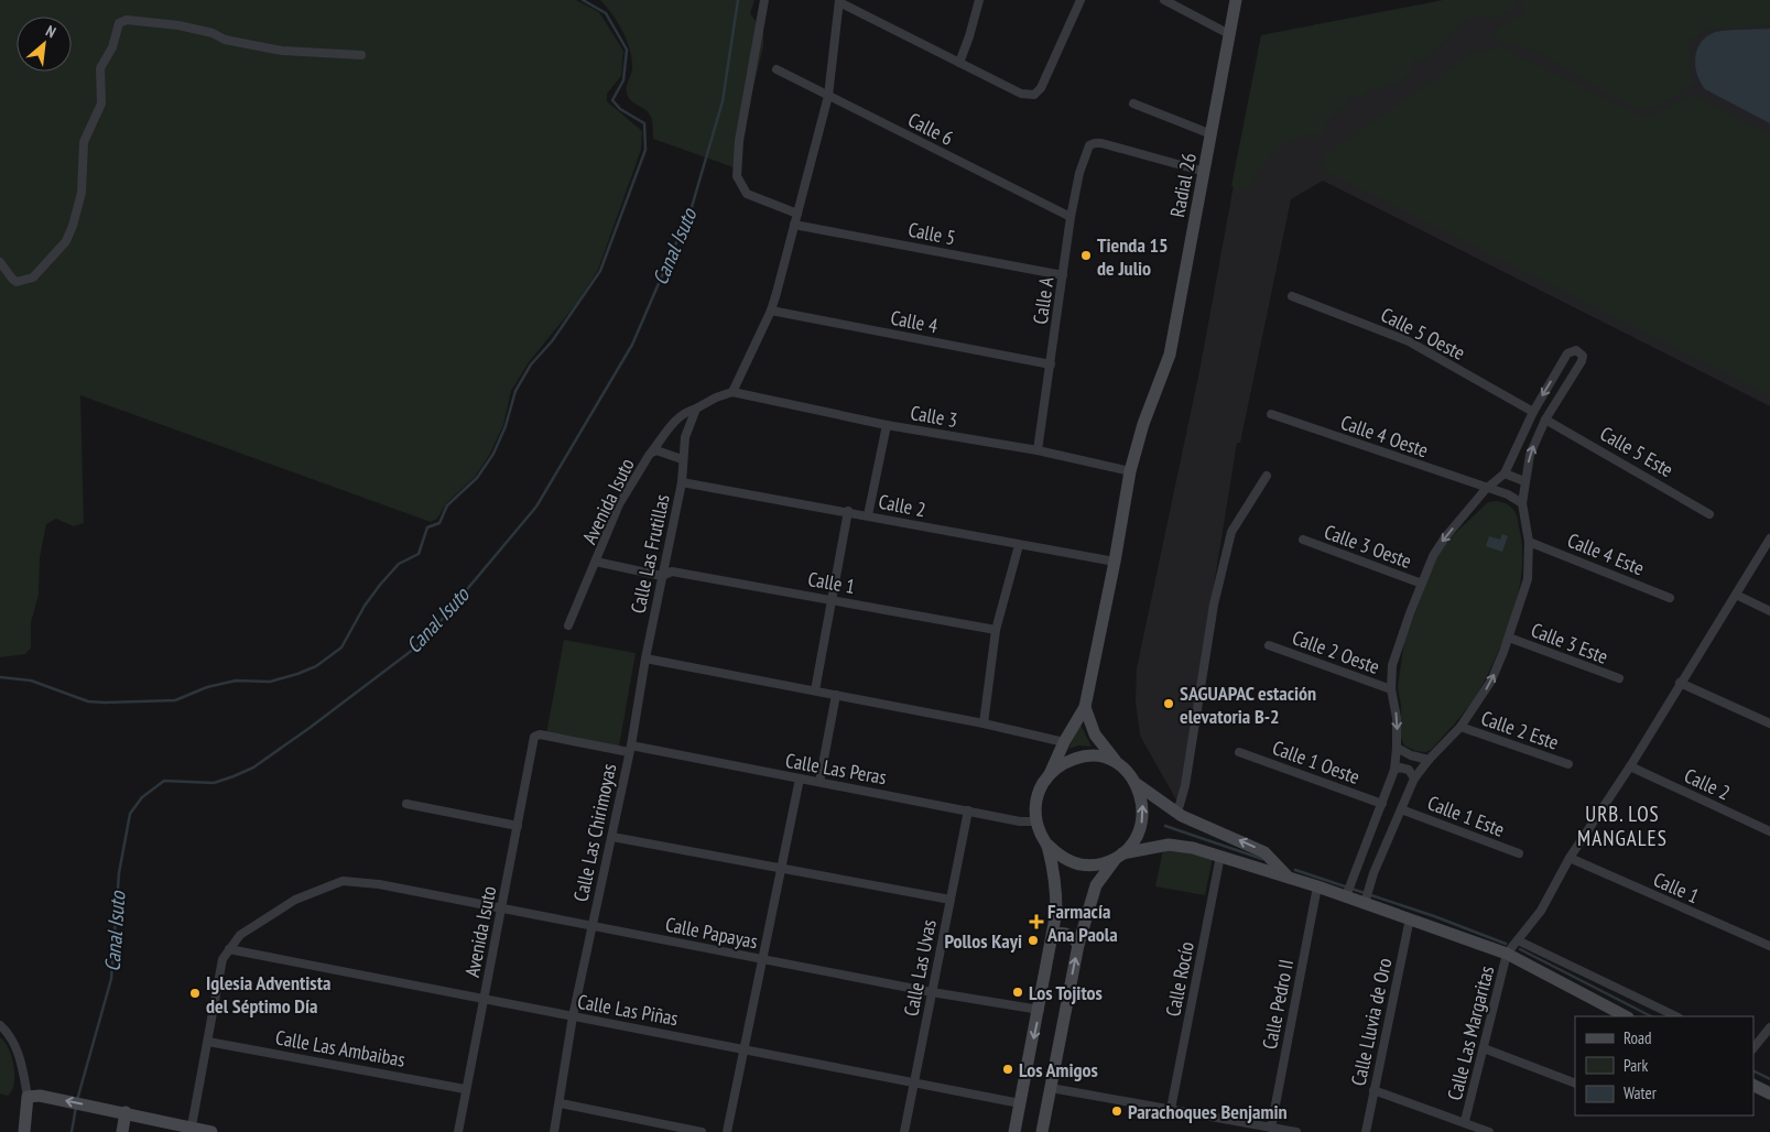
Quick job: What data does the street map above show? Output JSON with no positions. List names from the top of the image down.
{
  "streets": {
    "main road": ["Radial 26"],
    "street": [
      "Calle 6",
      "Calle 5",
      "Calle A",
      "Calle 4",
      "Calle 5 Oeste",
      "Calle 3",
      "Calle 4 Oeste",
      "Calle 5 Este",
      "Avenida Isuto",
      "Calle 2",
      "Calle 3 Oeste",
      "Calle Las Frutillas",
      "Calle 4 Este",
      "Calle 1",
      "Calle 3 Este",
      "Calle 2 Oeste",
      "Calle 2 Este",
      "Calle 1 Oeste",
      "Calle Las Peras",
      "Calle 1 Este",
      "Calle Las Chirimoyas",
      "Calle Papayas",
      "Calle Las Uvas",
      "Calle Rocío",
      "Calle Pedro II",
      "Calle Las Piñas",
      "Calle Lluvia de Oro",
      "Calle Las Margaritas",
      "Calle Las Ambaibas"
    ]
  },
  "crossings": [
    ["Calle 6", "Calle A"],
    ["Radial 26", "Calle A"],
    ["Radial 26", "Calle 3"],
    ["Radial 26", "Calle 2"],
    ["Calle 5", "Calle A"],
    ["Calle A", "Calle 4"],
    ["Calle A", "Calle 3"],
    ["Avenida Isuto", "Calle Las Frutillas"],
    ["Avenida Isuto", "Calle 1"],
    ["Avenida Isuto", "Calle Las Peras"],
    ["Avenida Isuto", "Calle Papayas"],
    ["Avenida Isuto", "Calle Las Piñas"],
    ["Avenida Isuto", "Calle Las Ambaibas"],
    ["Calle 2", "Calle Las Frutillas"],
    ["Calle Las Frutillas", "Calle 1"],
    ["Calle Las Frutillas", "Calle Las Peras"],
    ["Calle Las Frutillas", "Calle Las Chirimoyas"],
    ["Calle Las Peras", "Calle Las Chirimoyas"],
    ["Calle Las Peras", "Calle Las Uvas"],
    ["Calle Las Chirimoyas", "Calle Papayas"],
    ["Calle Las Chirimoyas", "Calle Las Piñas"],
    ["Calle Papayas", "Calle Las Uvas"],
    ["Calle Papayas", "Calle Las Piñas"],
    ["Calle Las Uvas", "Calle Las Piñas"]
  ],
  "districts": ["URB. LOS MANGALES"],
  "water": ["Canal Isuto"],
  "places": {
    "other": [
      "Tienda 15 de Julio",
      "SAGUAPAC estación elevatoria B-2",
      "Pollos Kayi",
      "Los Tojitos",
      "Iglesia Adventista del Séptimo Día",
      "Los Amigos",
      "Parachoques Benjamin"
    ],
    "health": ["Farmacía Ana Paola"]
  },
  "legend": ["Road", "Park", "Water"],
  "north": "top right"
}
